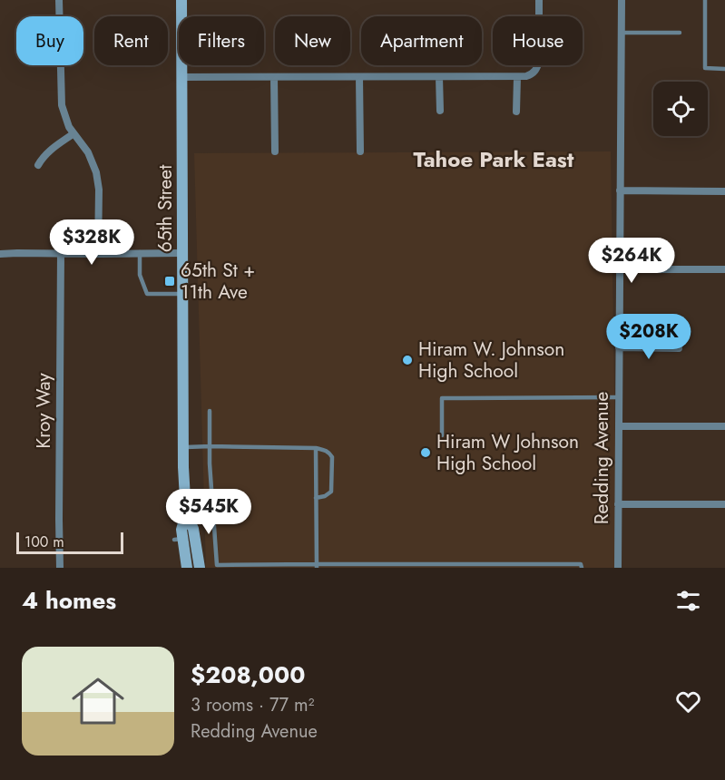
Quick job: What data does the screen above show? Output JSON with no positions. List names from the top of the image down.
{
  "streets": {
    "main road": ["65th Street"],
    "street": ["Kroy Way", "Redding Avenue"]
  },
  "districts": ["Tahoe Park East"],
  "places": {
    "transit": ["65th St + 11th Ave"],
    "other": ["Hiram W. Johnson High School", "Hiram W Johnson High School"]
  },
  "scale_bar": "100 m",
  "page": {
    "chip": [
      "Buy",
      "Rent",
      "Filters",
      "New",
      "Apartment",
      "House"
    ],
    "price": [
      "$328K",
      "$264K",
      "$208K",
      "$545K"
    ],
    "scale": "100 m",
    "heading": "4 homes",
    "list": [
      {
        "name": "$208,000",
        "note": "3 rooms · 77 m² · Redding Avenue"
      }
    ]
  }
}
